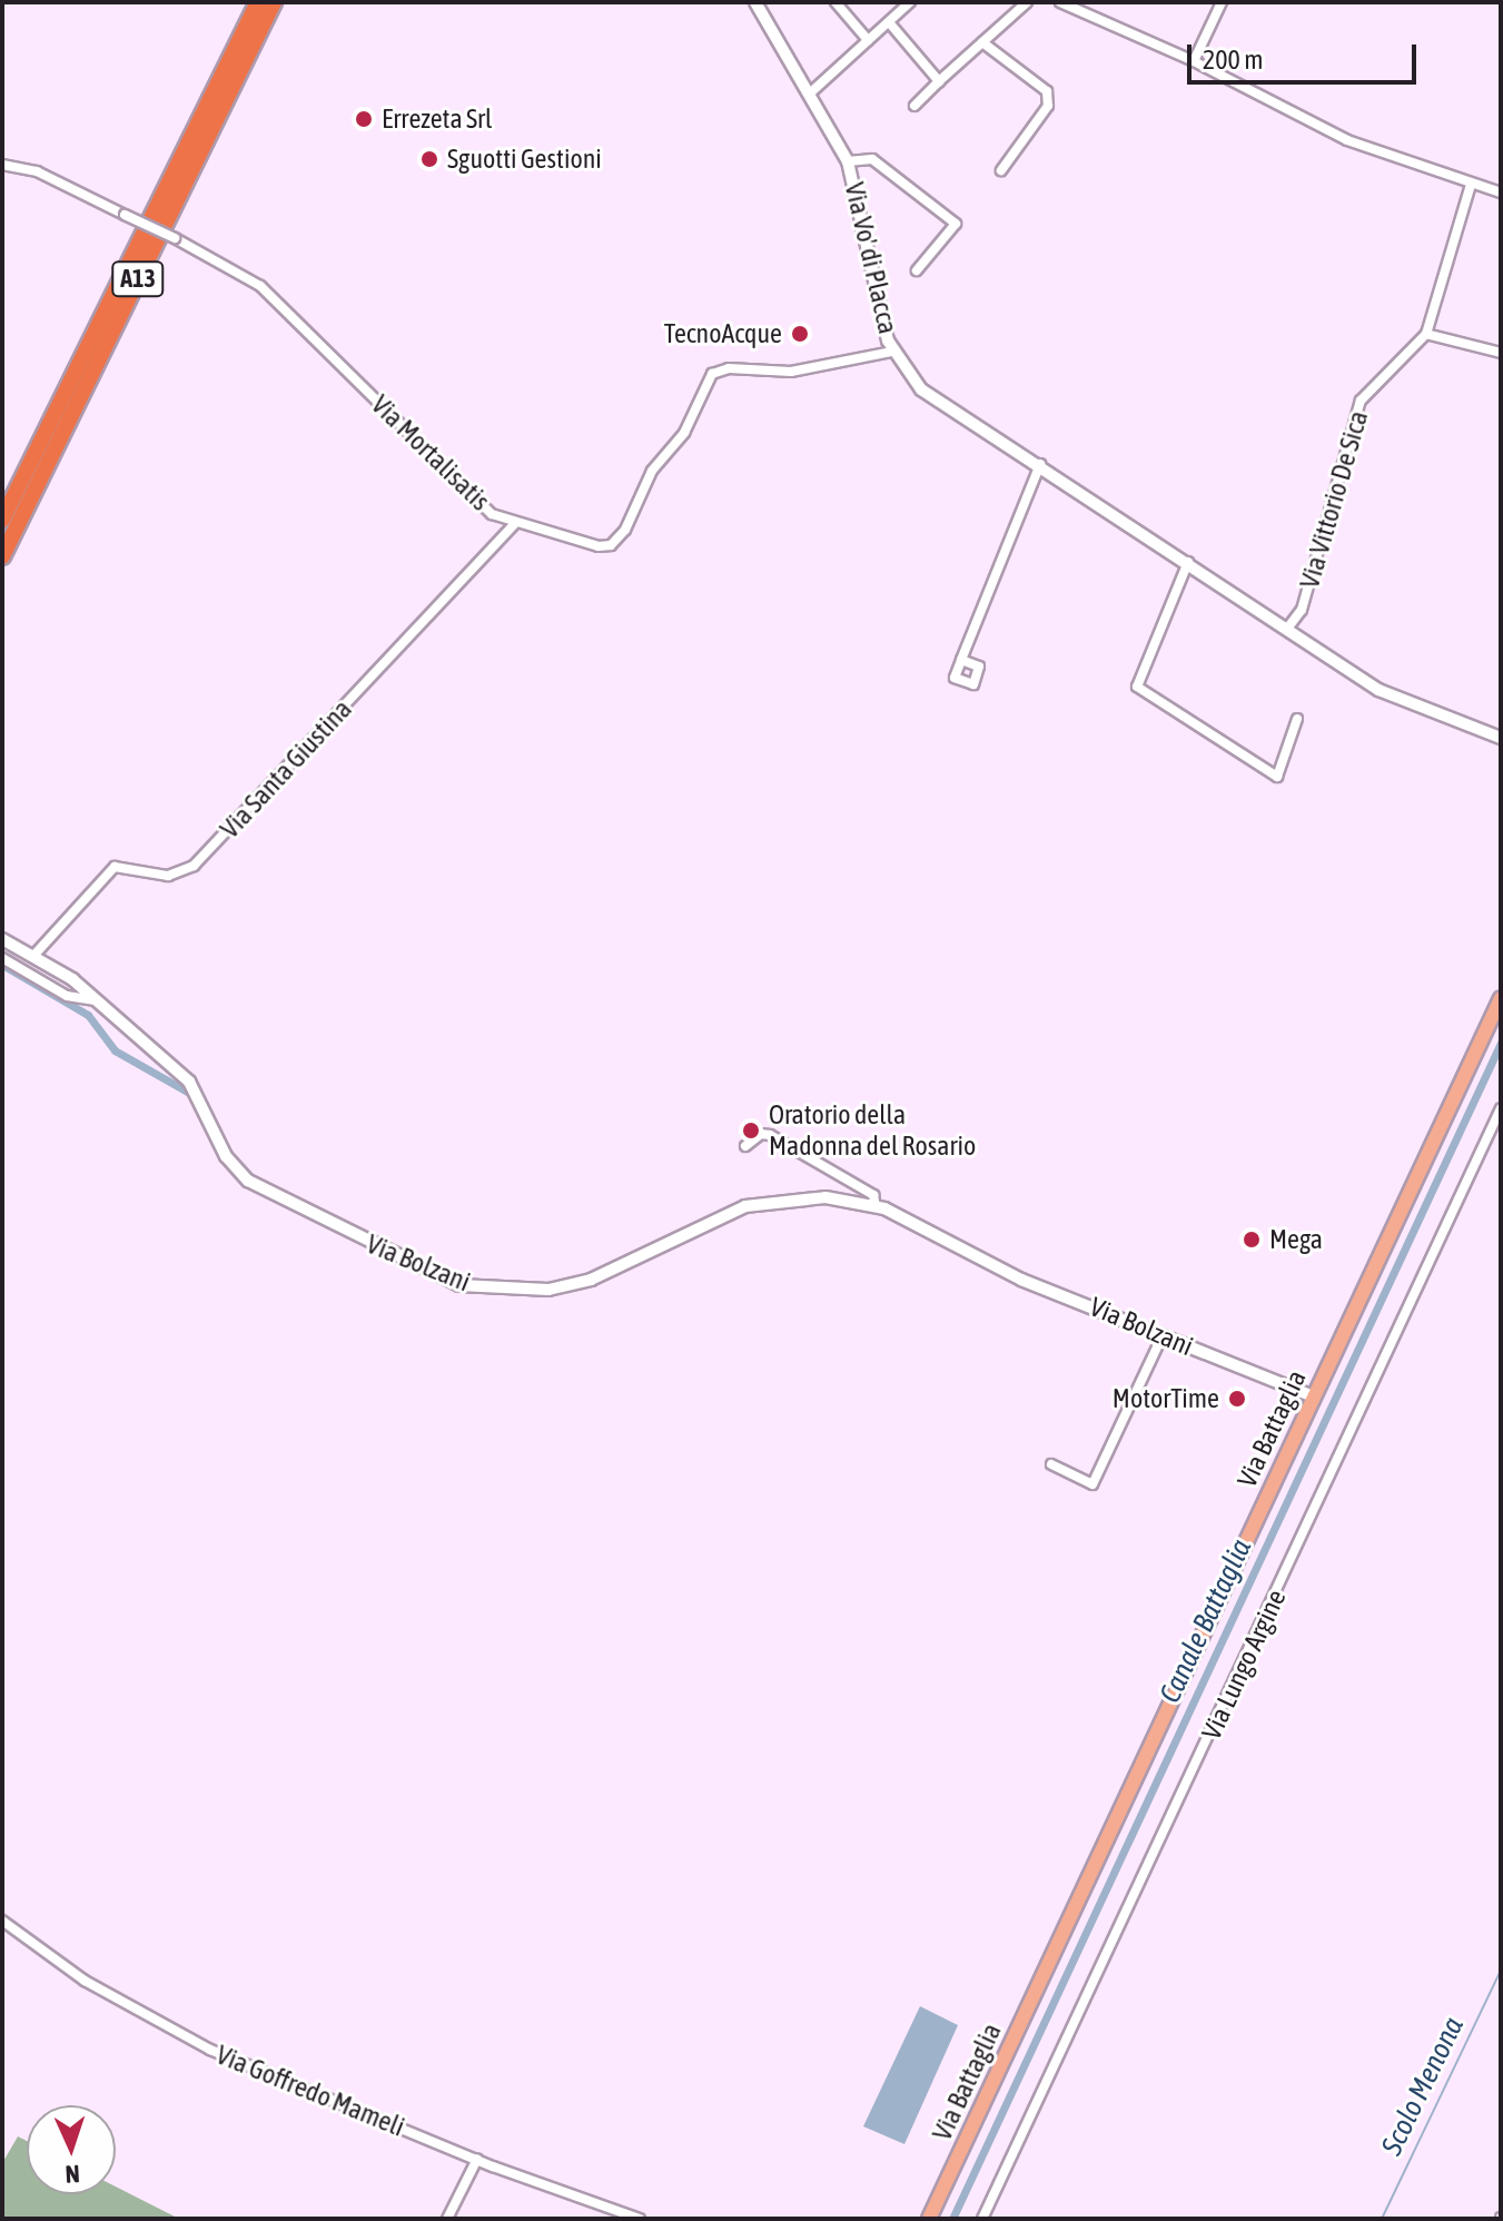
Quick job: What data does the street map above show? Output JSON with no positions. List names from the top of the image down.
{
  "streets": {
    "highway": ["A13"],
    "main road": ["Via Battaglia"],
    "street": [
      "Via Vo' di Placca",
      "Via Mortalisatis",
      "Via Vittorio De Sica",
      "Via Santa Giustina",
      "Via Bolzani",
      "Via Lungo Argine",
      "Via Goffredo Mameli"
    ]
  },
  "crossings": [
    ["Via Vo' di Placca", "Via Mortalisatis"],
    ["Via Vo' di Placca", "Via Vittorio De Sica"],
    ["Via Mortalisatis", "Via Santa Giustina"],
    ["Via Santa Giustina", "Via Bolzani"],
    ["Via Bolzani", "Via Battaglia"]
  ],
  "water": ["Canale Battaglia", "Scolo Menona"],
  "places": [
    "Errezeta Srl",
    "Sguotti Gestioni",
    "TecnoAcque",
    "Oratorio della Madonna del Rosario",
    "Mega",
    "MotorTime"
  ],
  "scale_bar": "200 m",
  "north": "bottom"
}
